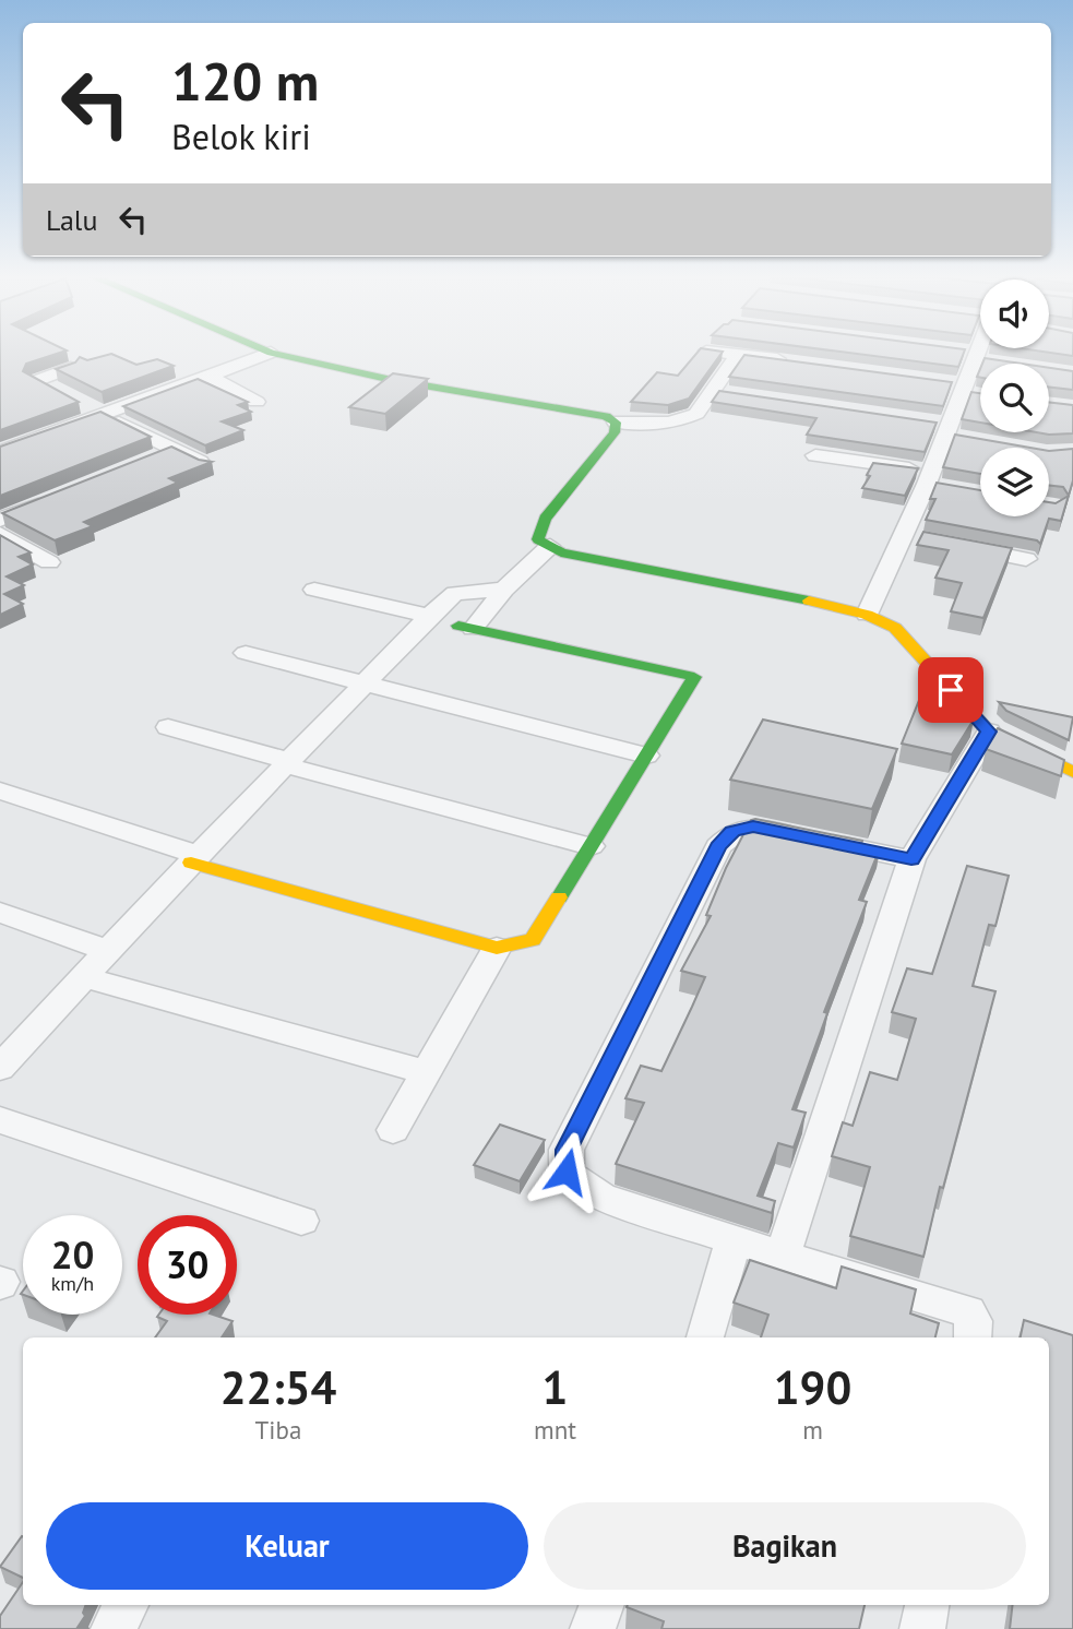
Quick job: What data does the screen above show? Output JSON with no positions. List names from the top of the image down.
{
  "page": {
    "turn": ["120 m", "Belok kiri"],
    "then": "Lalu",
    "speed": "20 km/h",
    "limit": "30",
    "eta": [
      "22:54",
      "Tiba",
      "1",
      "mnt",
      "190",
      "m"
    ],
    "buttons": ["Keluar", "Bagikan"]
  }
}
